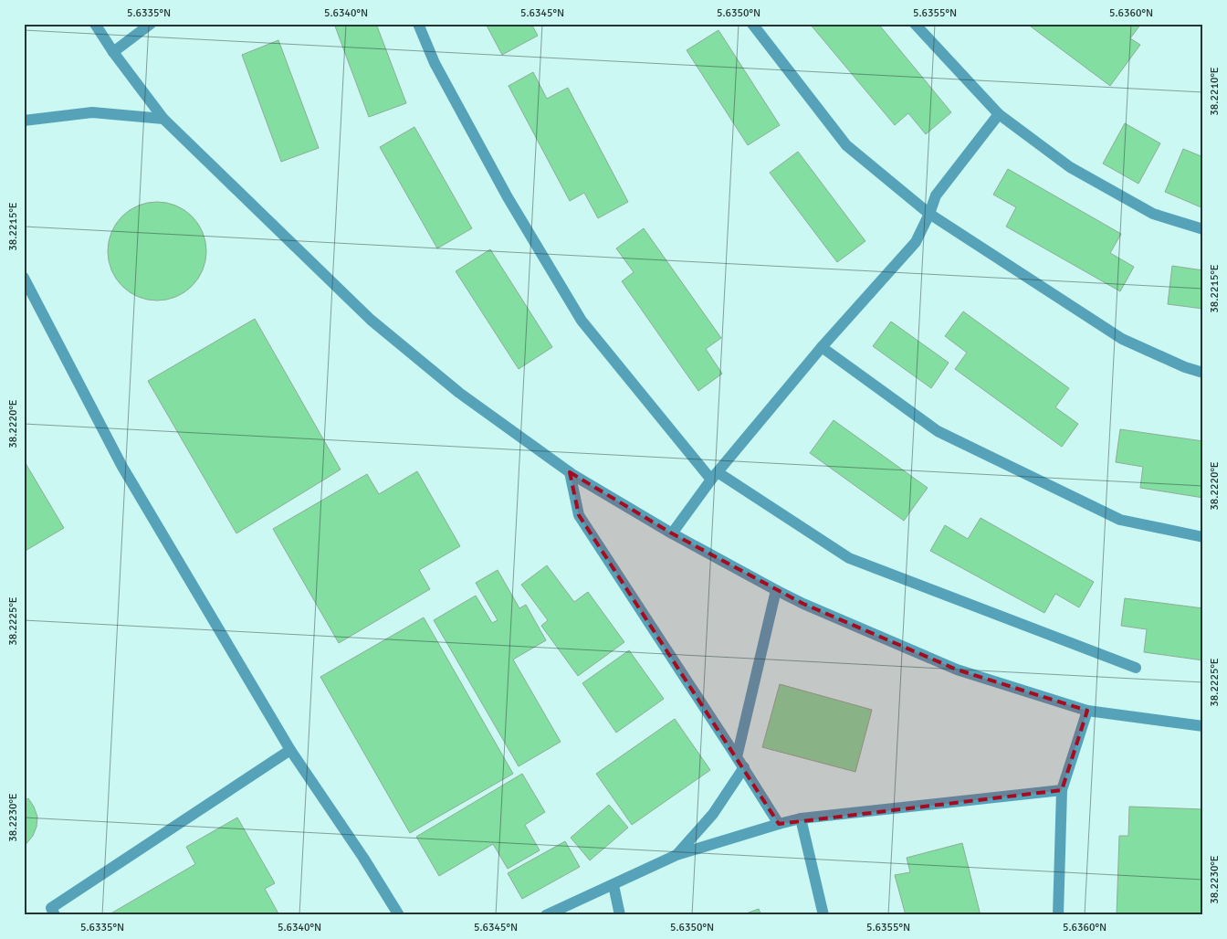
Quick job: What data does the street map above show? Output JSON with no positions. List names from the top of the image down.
{
  "coordinates": [
    "5.6335°N",
    "5.6340°N",
    "5.6345°N",
    "5.6350°N",
    "5.6355°N",
    "5.6360°N",
    "38.2210°E",
    "38.2215°E",
    "38.2220°E",
    "38.2225°E",
    "38.2230°E"
  ]
}
